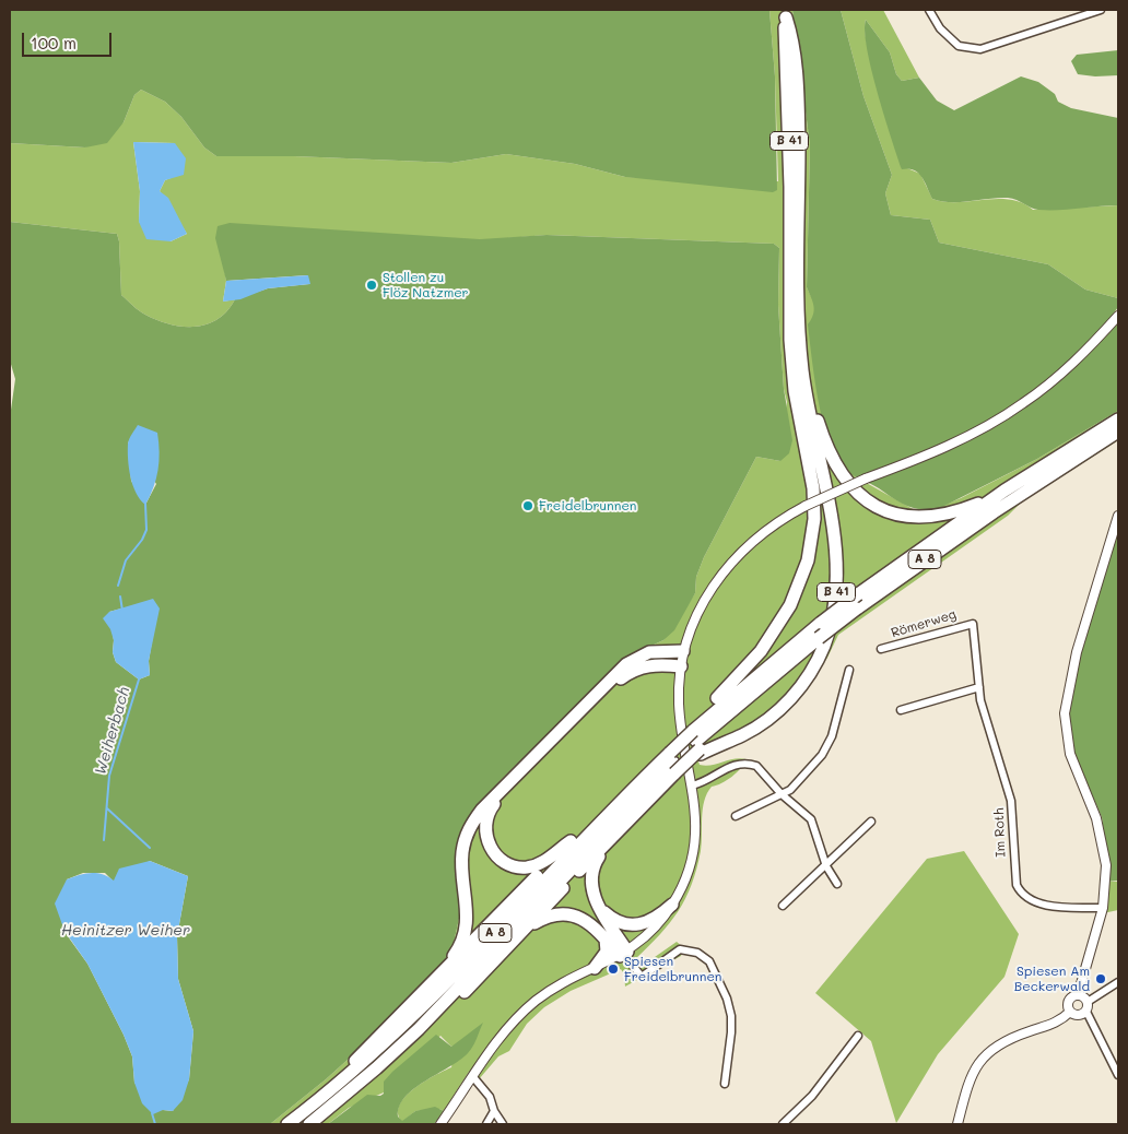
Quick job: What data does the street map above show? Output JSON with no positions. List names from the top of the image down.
{
  "streets": {
    "highway": ["B 41", "A 8"],
    "street": ["Römerweg", "Im Roth"]
  },
  "crossings": [
    ["B 41", "A 8"],
    ["Römerweg", "Im Roth"]
  ],
  "water": ["Weiherbach", "Heinitzer Weiher"],
  "places": [
    "Stollen zu Flöz Natzmer",
    "Freidelbrunnen",
    "Spiesen Freidelbrunnen",
    "Spiesen Am Beckerwald"
  ],
  "scale_bar": "100 m"
}
